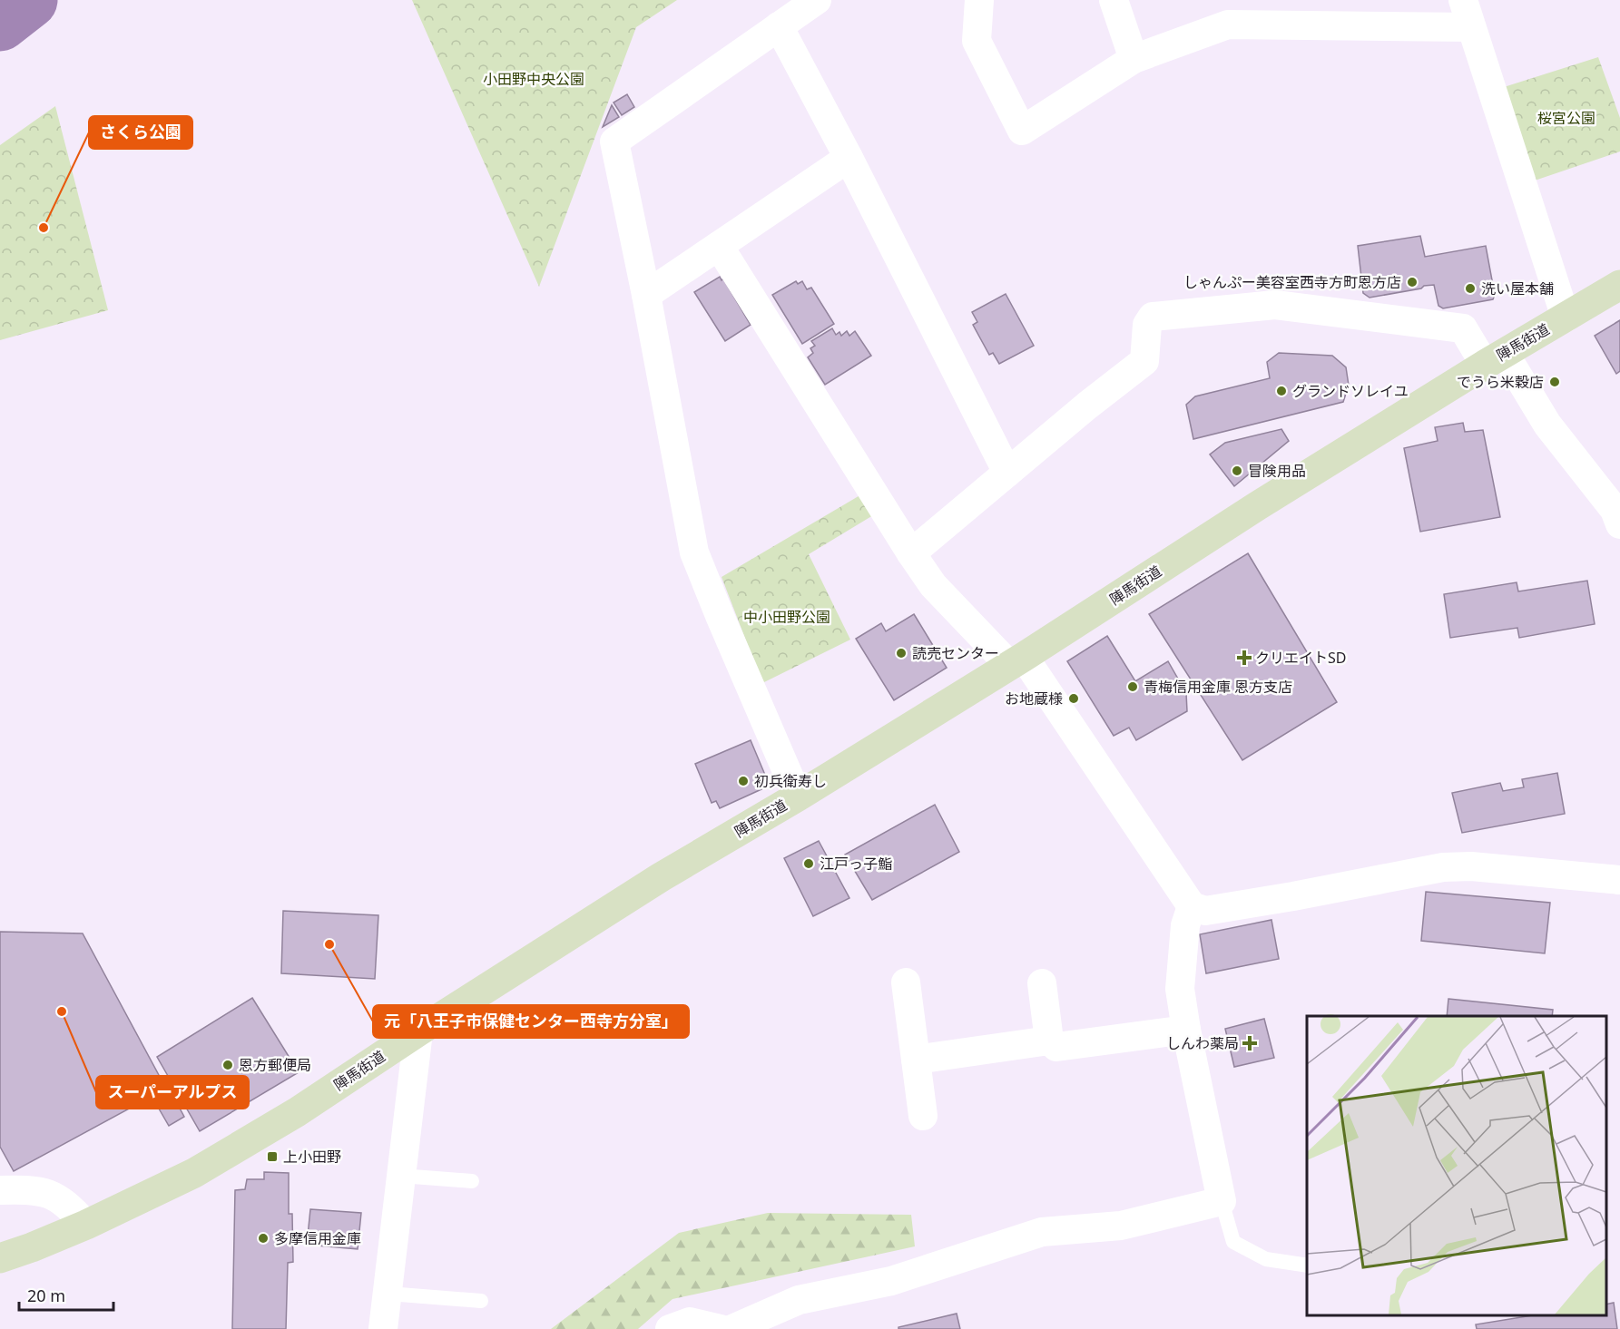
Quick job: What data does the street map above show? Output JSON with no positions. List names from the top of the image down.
{
  "streets": {
    "main road": ["陣馬街道"]
  },
  "parks": ["小田野中央公園", "桜宮公園", "中小田野公園"],
  "places": {
    "other": [
      "さくら公園",
      "しゃんぷー美容室西寺方町恩方店",
      "洗い屋本舗",
      "でうら米穀店",
      "グランドソレイユ",
      "冒険用品",
      "読売センター",
      "青梅信用金庫 恩方支店",
      "お地蔵様",
      "初兵衛寿し",
      "江戸っ子鮨",
      "元「八王子市保健センター西寺方分室」",
      "スーパーアルプス",
      "恩方郵便局",
      "多摩信用金庫"
    ],
    "health": ["クリエイトSD", "しんわ薬局"],
    "transit": ["上小田野"]
  },
  "scale_bar": "20 m"
}
